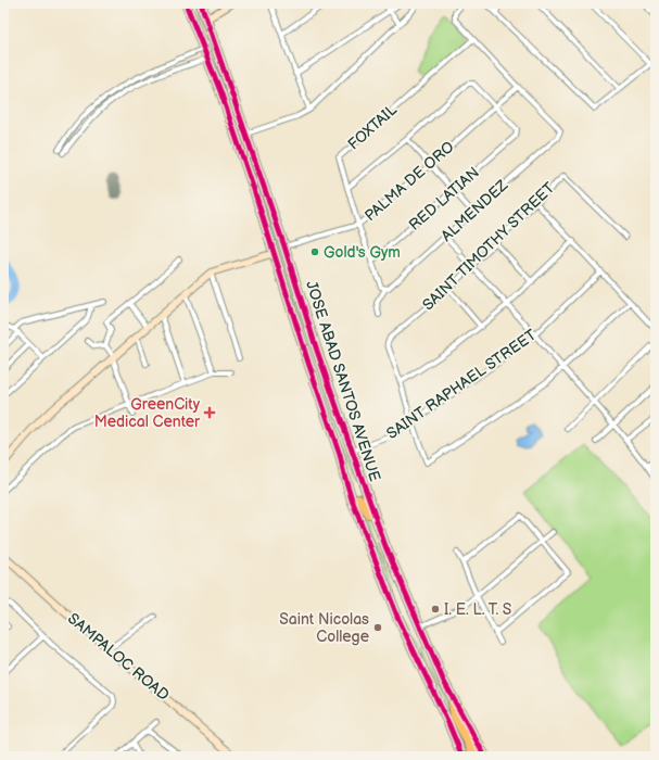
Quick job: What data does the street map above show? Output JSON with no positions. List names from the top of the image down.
{
  "streets": {
    "highway": ["JOSE ABAD SANTOS AVENUE"],
    "main road": ["SAMPALOC ROAD"],
    "street": [
      "FOXTAIL",
      "PALMA DE ORO",
      "RED LATIAN",
      "ALMENDEZ",
      "SAINT TIMOTHY STREET",
      "SAINT RAPHAEL STREET"
    ]
  },
  "crossings": [
    ["FOXTAIL", "PALMA DE ORO"],
    ["FOXTAIL", "RED LATIAN"],
    ["FOXTAIL", "ALMENDEZ"],
    ["PALMA DE ORO", "RED LATIAN"],
    ["PALMA DE ORO", "ALMENDEZ"],
    ["PALMA DE ORO", "JOSE ABAD SANTOS AVENUE"],
    ["JOSE ABAD SANTOS AVENUE", "SAINT RAPHAEL STREET"]
  ],
  "places": {
    "other": ["Gold's Gym", "I. E. L. T. S", "Saint Nicolas College"],
    "health": ["GreenCity Medical Center"]
  }
}
